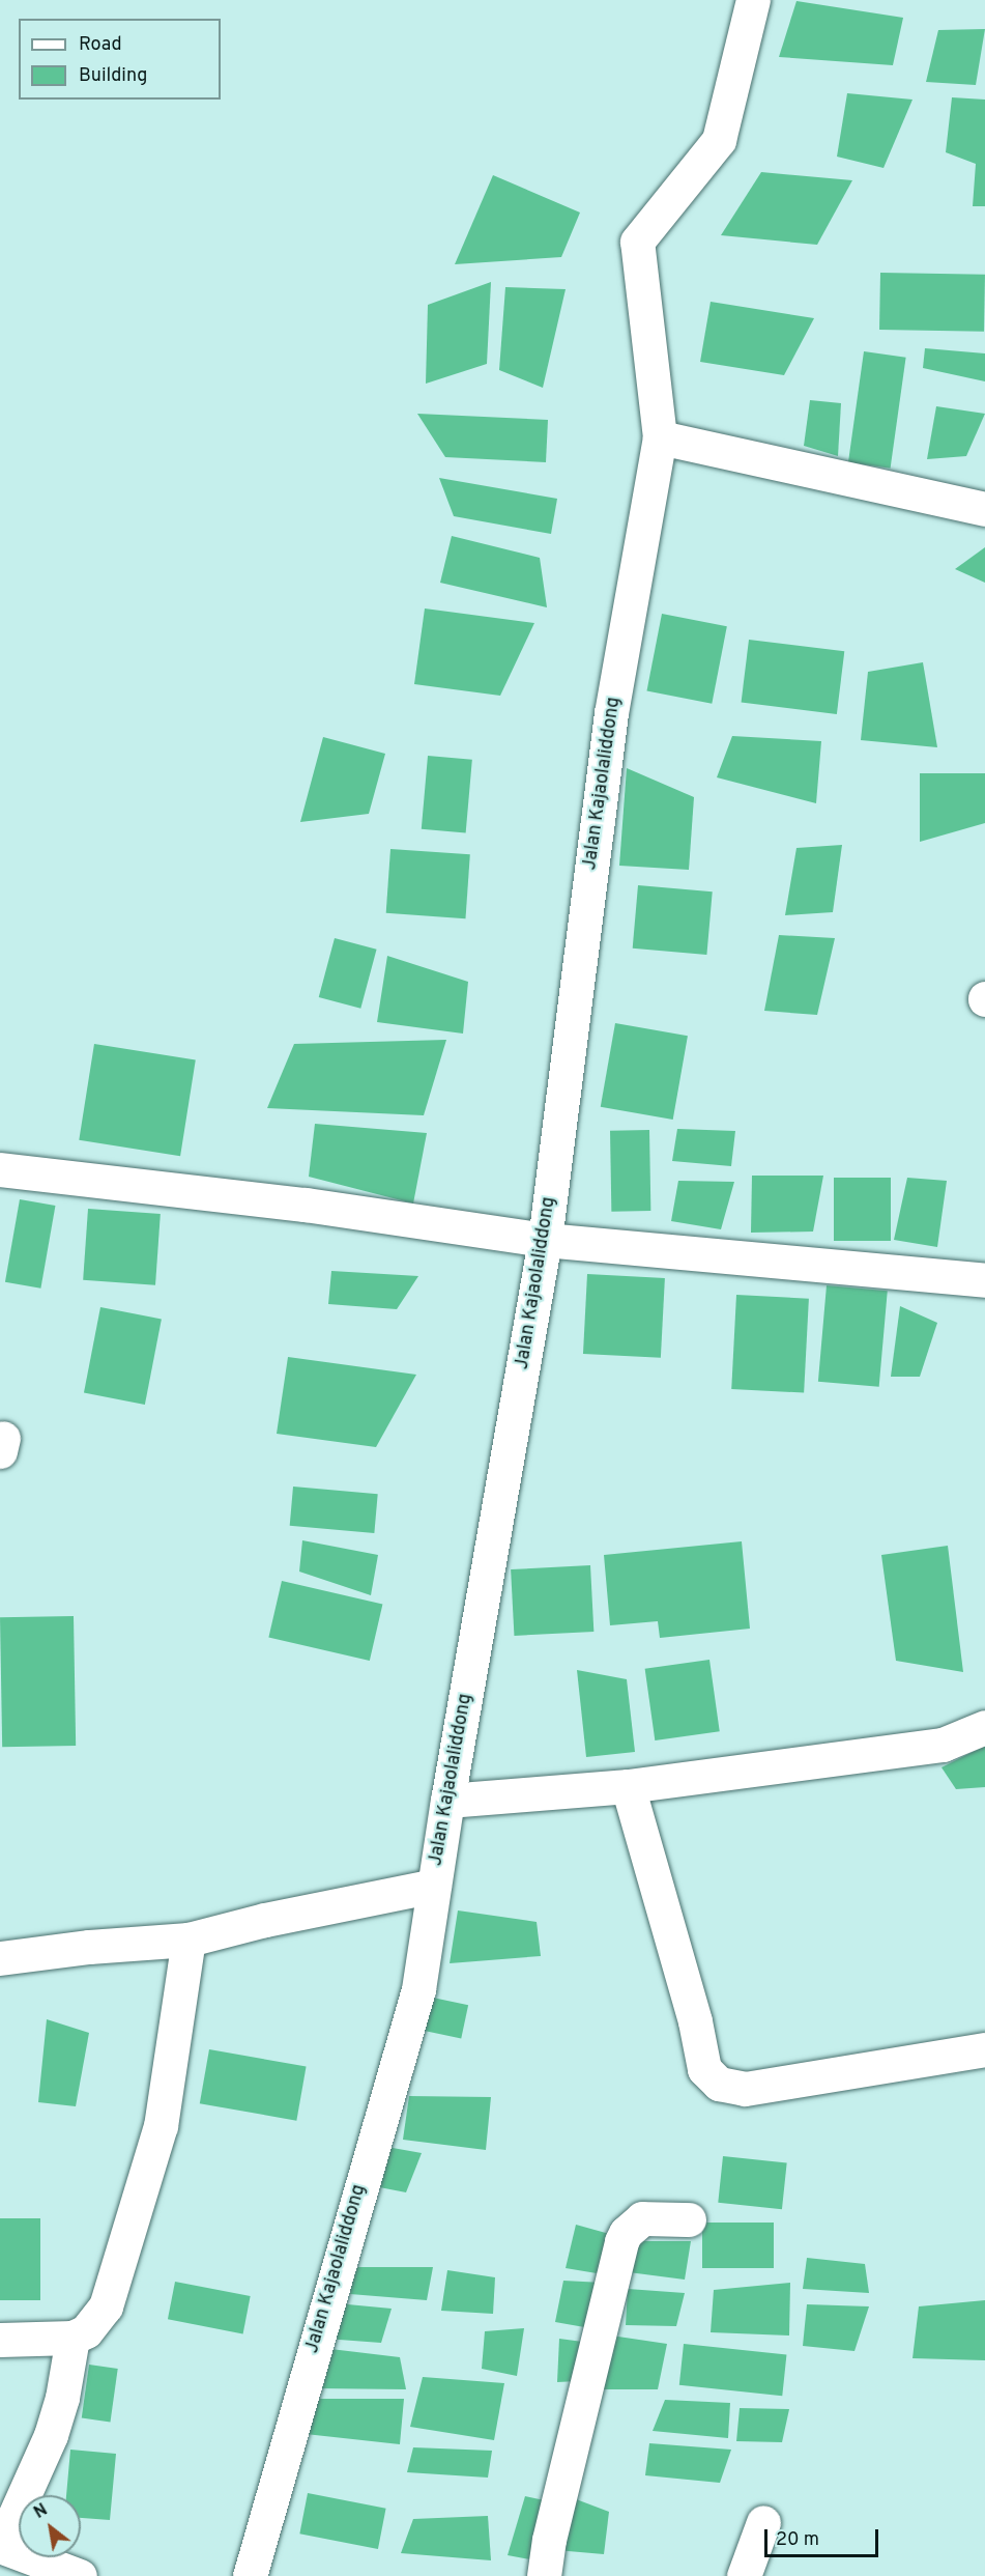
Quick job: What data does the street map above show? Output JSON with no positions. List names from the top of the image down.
{
  "streets": {
    "street": ["Jalan Kajaolaliddong"]
  },
  "legend": ["Road", "Building"],
  "scale_bar": "20 m",
  "north": "top left"
}
